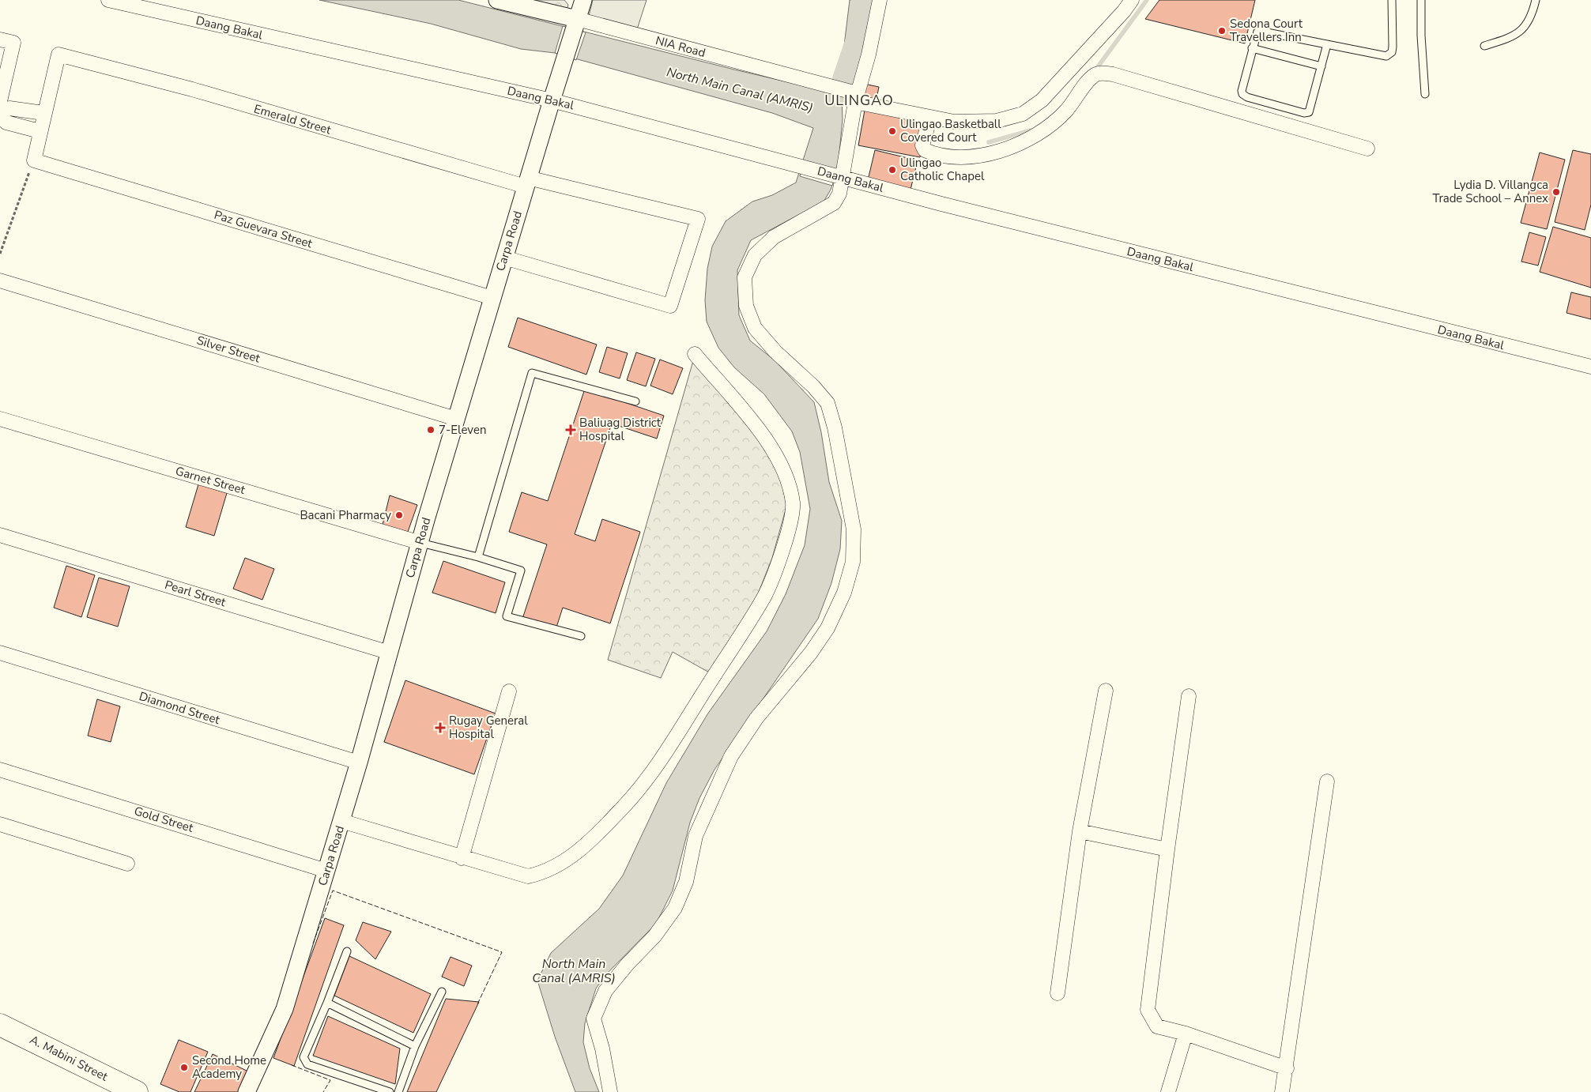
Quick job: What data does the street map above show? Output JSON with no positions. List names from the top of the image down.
{
  "streets": {
    "main road": ["A. Mabini Street"],
    "street": [
      "Daang Bakal",
      "NIA Road",
      "Emerald Street",
      "Paz Guevara Street",
      "Carpa Road",
      "Silver Street",
      "Garnet Street",
      "Pearl Street",
      "Diamond Street",
      "Gold Street"
    ]
  },
  "crossings": [
    ["Daang Bakal", "Carpa Road"],
    ["NIA Road", "Carpa Road"],
    ["Emerald Street", "Carpa Road"],
    ["Paz Guevara Street", "Carpa Road"],
    ["Carpa Road", "Silver Street"],
    ["Carpa Road", "Garnet Street"],
    ["Carpa Road", "Pearl Street"],
    ["Carpa Road", "Diamond Street"],
    ["Carpa Road", "Gold Street"]
  ],
  "districts": ["ULINGAO"],
  "water": ["North Main Canal (AMRIS)"],
  "places": {
    "other": [
      "Sedona Court Travellers Inn",
      "Ulingao Basketball Covered Court",
      "Ulingao Catholic Chapel",
      "Lydia D. Villangca Trade School – Annex",
      "7-Eleven",
      "Bacani Pharmacy",
      "Second Home Academy"
    ],
    "health": ["Baliuag District Hospital", "Rugay General Hospital"]
  }
}
